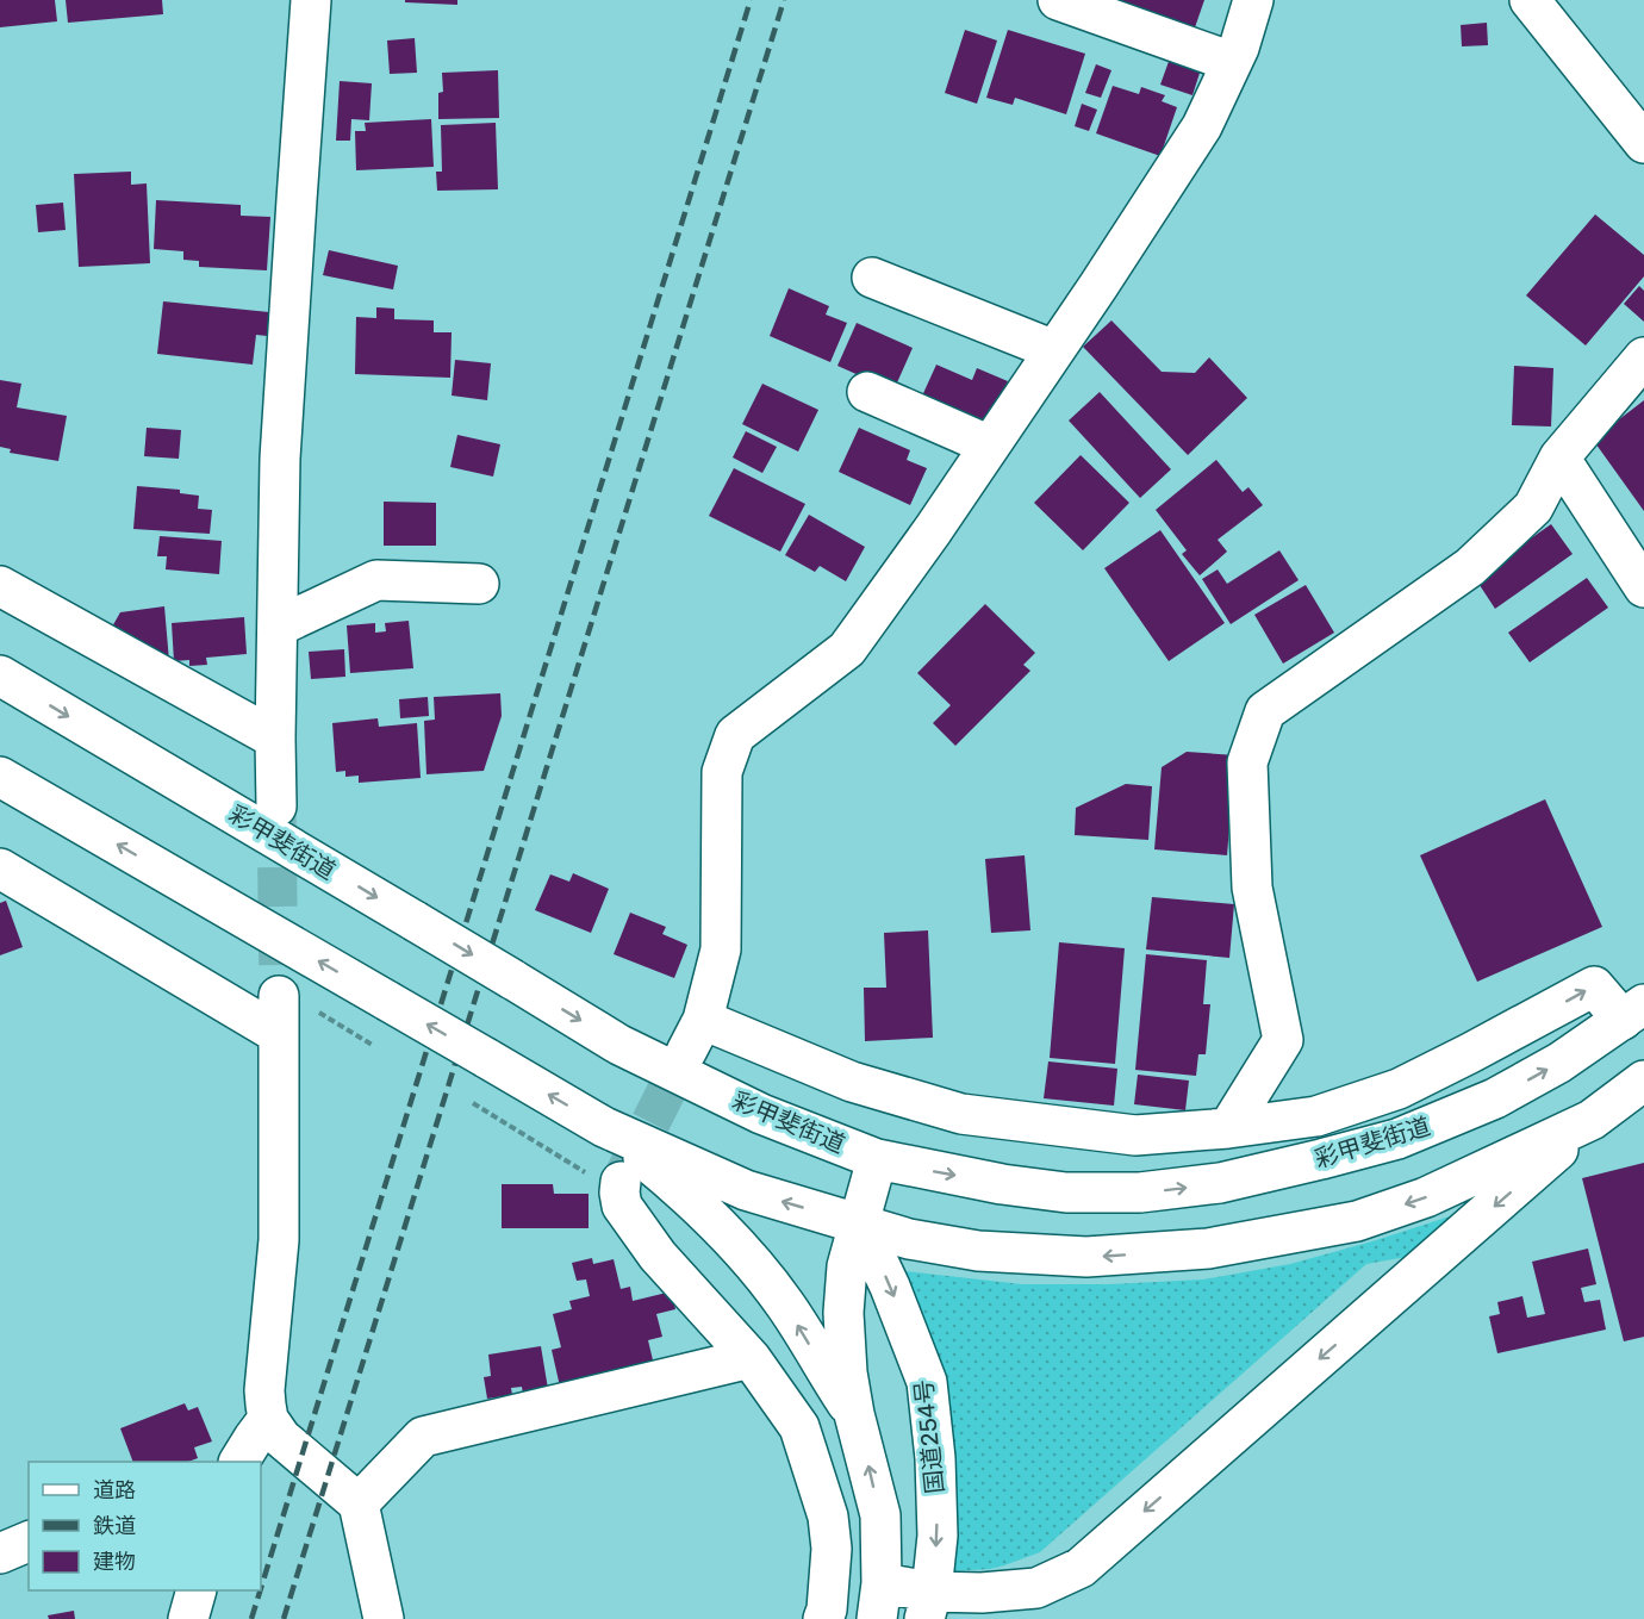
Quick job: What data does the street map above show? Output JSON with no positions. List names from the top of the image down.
{
  "streets": {
    "main road": ["彩甲斐街道", "国道254号"]
  },
  "legend": ["道路", "鉄道", "建物"]
}
